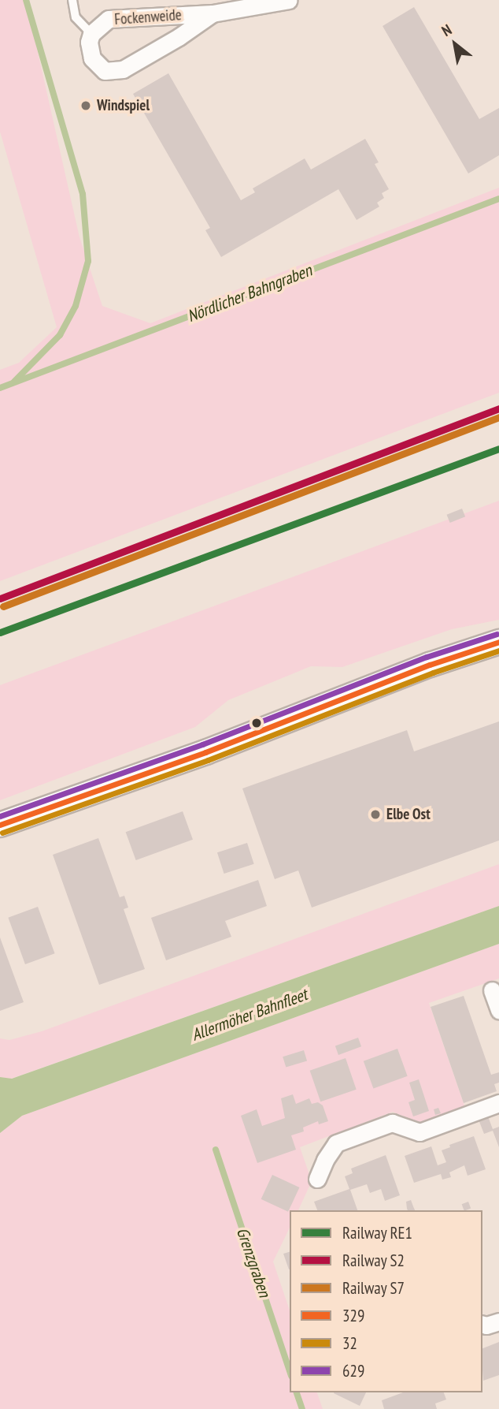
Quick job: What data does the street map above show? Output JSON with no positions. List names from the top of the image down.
{
  "streets": {
    "street": ["Fockenweide"]
  },
  "water": ["Nördlicher Bahngraben", "Allermöher Bahnfleet", "Grenzgraben"],
  "places": ["Windspiel", "Elbe Ost"],
  "lines": [
    "rail line S2",
    "rail line S7",
    "rail line RE1",
    "transit line 629",
    "transit line 329",
    "transit line 32"
  ],
  "legend": [
    "Railway RE1",
    "Railway S2",
    "Railway S7",
    "329",
    "32",
    "629"
  ],
  "north": "top left"
}
